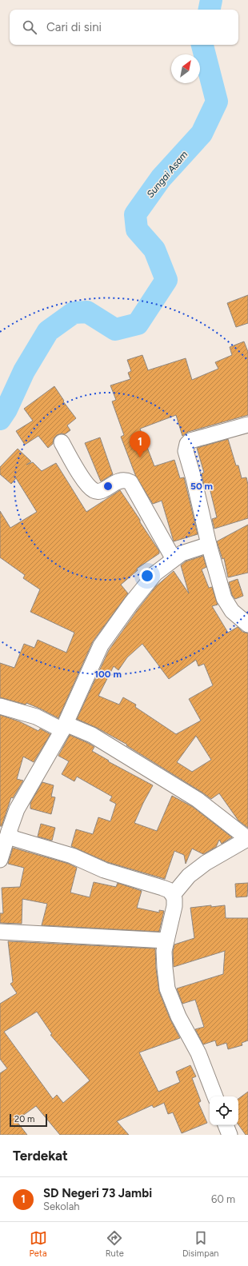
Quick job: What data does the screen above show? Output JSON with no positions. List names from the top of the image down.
{
  "water": ["Sungai Asam"],
  "scale_bar": "20 m",
  "north": "top right",
  "page": {
    "search": "Cari di sini",
    "pins": "1",
    "scale": "20 m",
    "heading": "Terdekat",
    "list": [
      {
        "mark": "1",
        "name": "SD Negeri 73 Jambi",
        "note": "Sekolah",
        "value": "60 m"
      }
    ],
    "nav": ["Peta", "Rute", "Disimpan"]
  },
  "rings": ["50 m", "100 m"]
}
